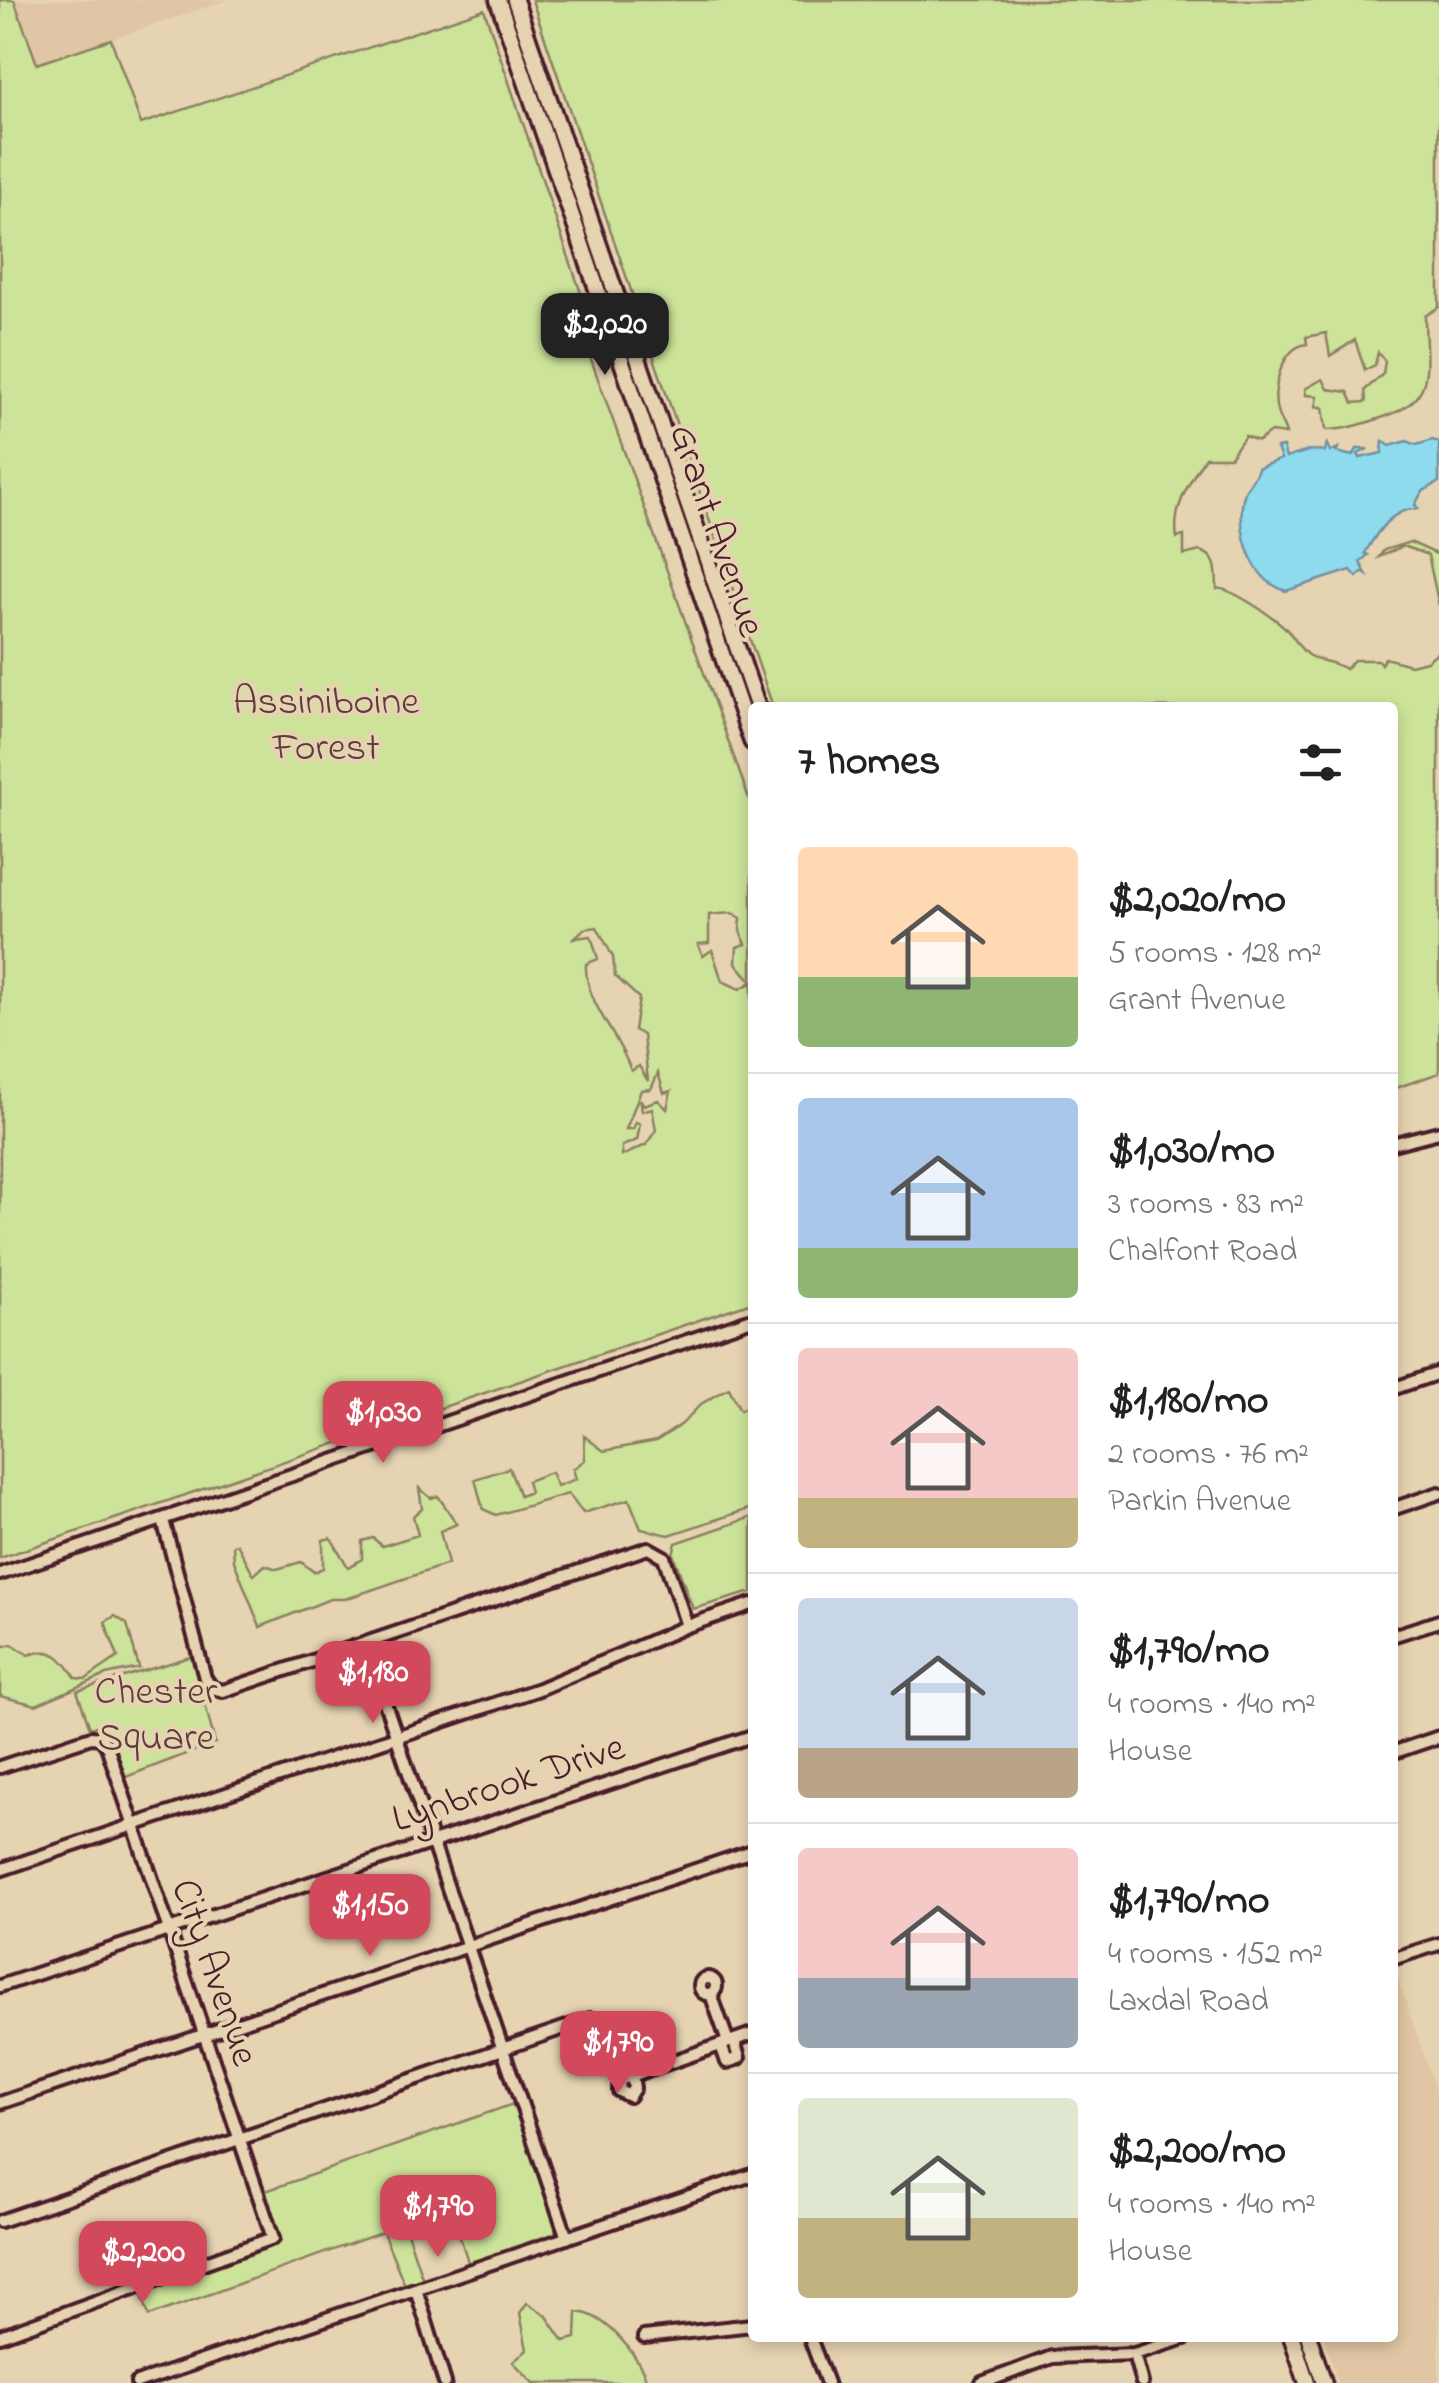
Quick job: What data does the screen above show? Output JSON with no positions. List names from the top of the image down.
{
  "streets": {
    "main road": ["Grant Avenue"],
    "street": ["Lynbrook Drive", "City Avenue"]
  },
  "crossings": [
    ["Lynbrook Drive", "City Avenue"]
  ],
  "parks": ["Assiniboine Forest", "Chester Square"],
  "page": {
    "price": [
      "$2,020",
      "$1,030",
      "$1,180",
      "$1,150",
      "$1,790",
      "$1,790",
      "$2,200"
    ],
    "heading": "7 homes",
    "list": [
      {
        "name": "$2,020/mo",
        "note": "5 rooms · 128 m² · Grant Avenue"
      },
      {
        "name": "$1,030/mo",
        "note": "3 rooms · 83 m² · Chalfont Road"
      },
      {
        "name": "$1,180/mo",
        "note": "2 rooms · 76 m² · Parkin Avenue"
      },
      {
        "name": "$1,790/mo",
        "note": "4 rooms · 140 m² · House"
      },
      {
        "name": "$1,790/mo",
        "note": "4 rooms · 152 m² · Laxdal Road"
      },
      {
        "name": "$2,200/mo",
        "note": "4 rooms · 140 m² · House"
      }
    ]
  }
}
